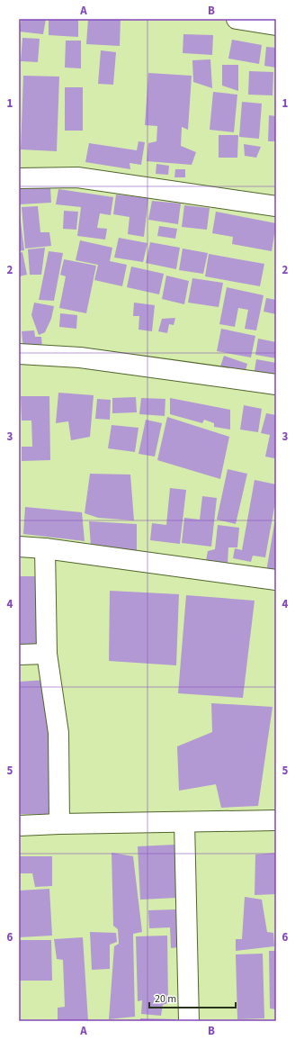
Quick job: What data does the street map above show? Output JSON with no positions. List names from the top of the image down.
{
  "scale_bar": "20 m",
  "grid": {
    "columns": ["A", "B"],
    "rows": [
      "1",
      "2",
      "3",
      "4",
      "5",
      "6"
    ]
  }
}
